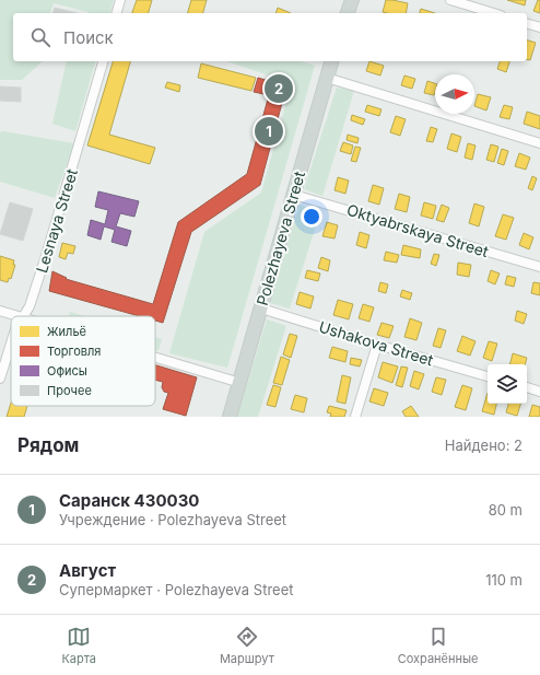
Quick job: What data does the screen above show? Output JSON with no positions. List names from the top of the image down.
{
  "streets": {
    "main road": ["Polezhayeva Street"],
    "street": ["Lesnaya Street", "Oktyabrskaya Street", "Ushakova Street"]
  },
  "crossings": [
    ["Oktyabrskaya Street", "Polezhayeva Street"],
    ["Polezhayeva Street", "Ushakova Street"]
  ],
  "legend": [
    "Жильё",
    "Торговля",
    "Офисы",
    "Прочее"
  ],
  "north": "right",
  "page": {
    "search": "Поиск",
    "pins": ["2", "1"],
    "heading": ["Рядом", "Найдено: 2"],
    "list": [
      {
        "mark": "1",
        "name": "Саранск 430030",
        "note": "Учреждение · Polezhayeva Street",
        "value": "80 m"
      },
      {
        "mark": "2",
        "name": "Август",
        "note": "Супермаркет · Polezhayeva Street",
        "value": "110 m"
      }
    ],
    "nav": ["Карта", "Маршрут", "Сохранённые"]
  }
}
